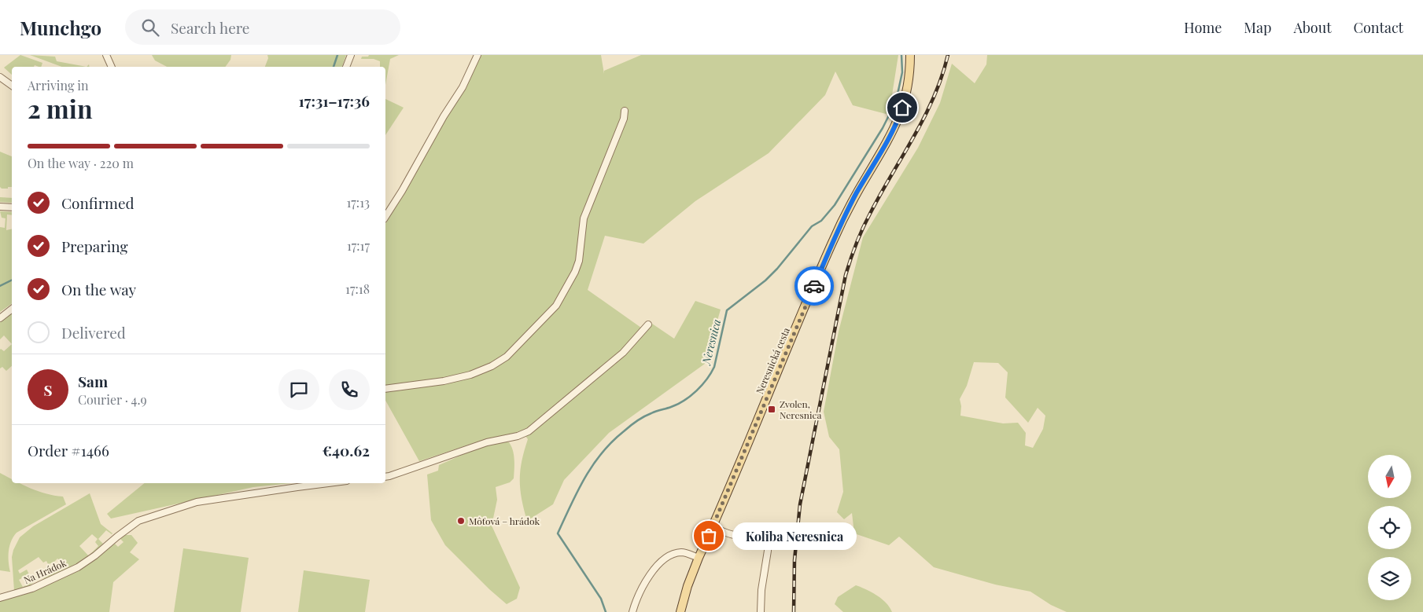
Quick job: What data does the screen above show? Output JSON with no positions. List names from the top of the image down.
{
  "streets": {
    "main road": ["Neresnická cesta"],
    "street": ["Na Hrádok"]
  },
  "water": ["Neresnica"],
  "places": {
    "transit": ["Zvolen, Neresnica"],
    "other": ["Môťová – hrádok", "Koliba Neresnica"]
  },
  "north": "bottom",
  "page": {
    "header": "Munchgo",
    "search": "Search here",
    "nav": [
      "Home",
      "Map",
      "About",
      "Contact"
    ],
    "heading": ["2 min", "Arriving in", "17:31–17:36"],
    "panel": [
      "Sam",
      "Courier · 4.9",
      "Order #1466",
      "€40.62"
    ],
    "bar": "On the way · 220 m",
    "list": [
      ["Confirmed", "17:13"],
      ["Preparing", "17:17"],
      ["On the way", "17:18"],
      "Delivered"
    ],
    "round": "S",
    "bubble": "Koliba Neresnica"
  }
}
